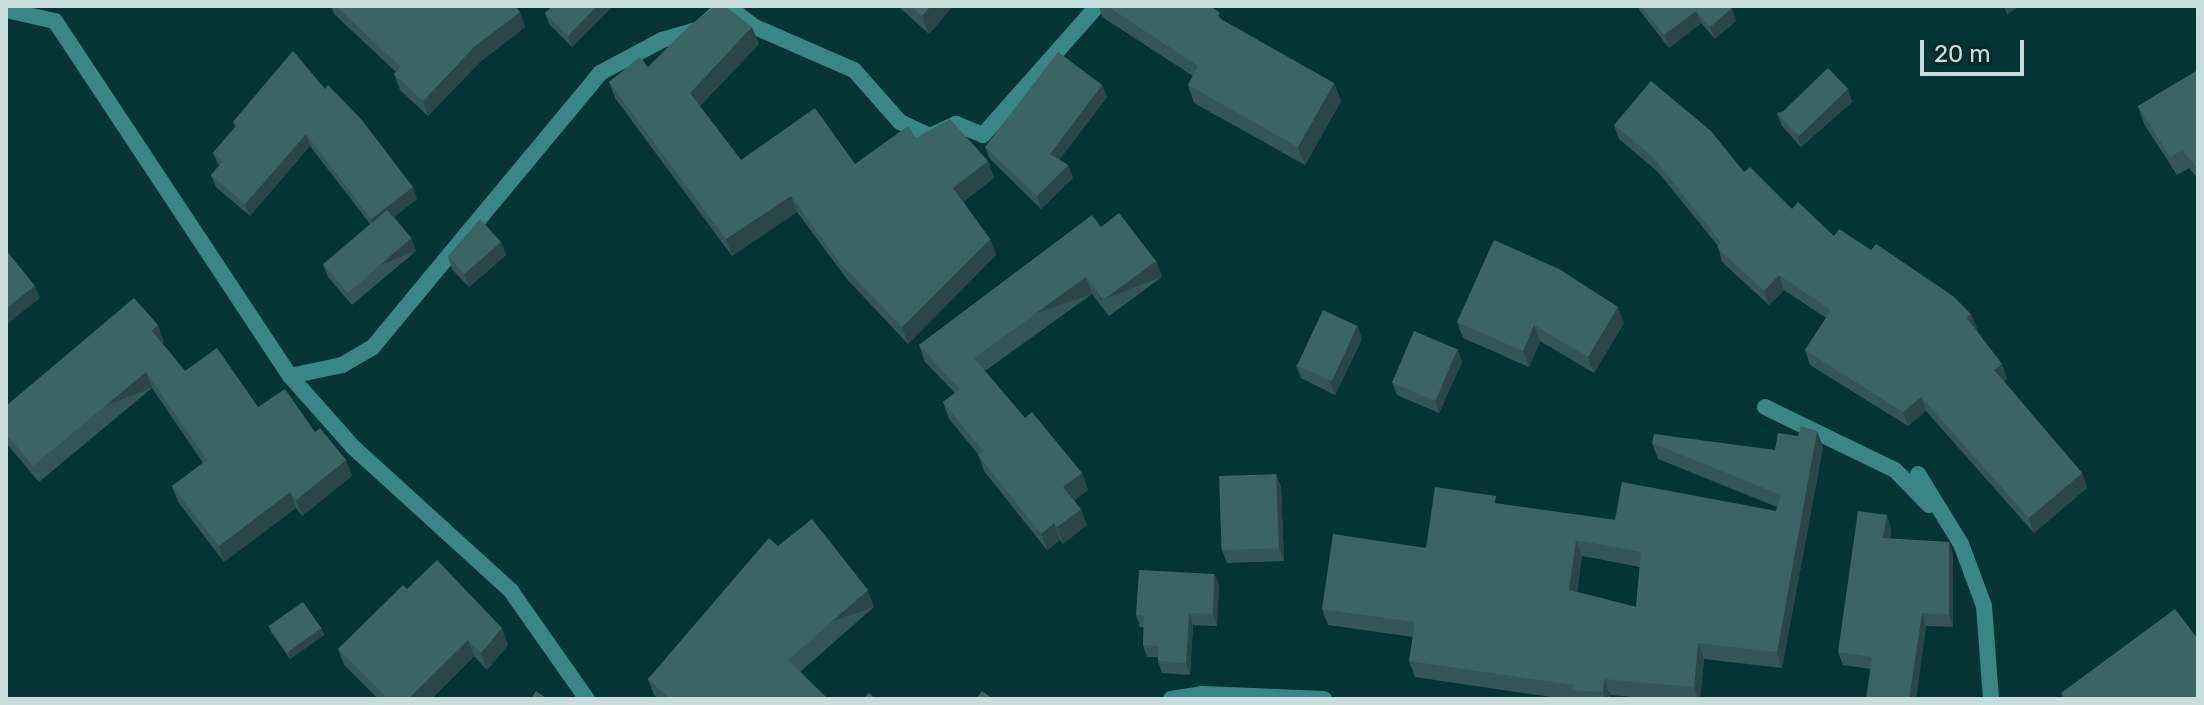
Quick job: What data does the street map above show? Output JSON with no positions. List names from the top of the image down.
{
  "scale_bar": "20 m"
}
